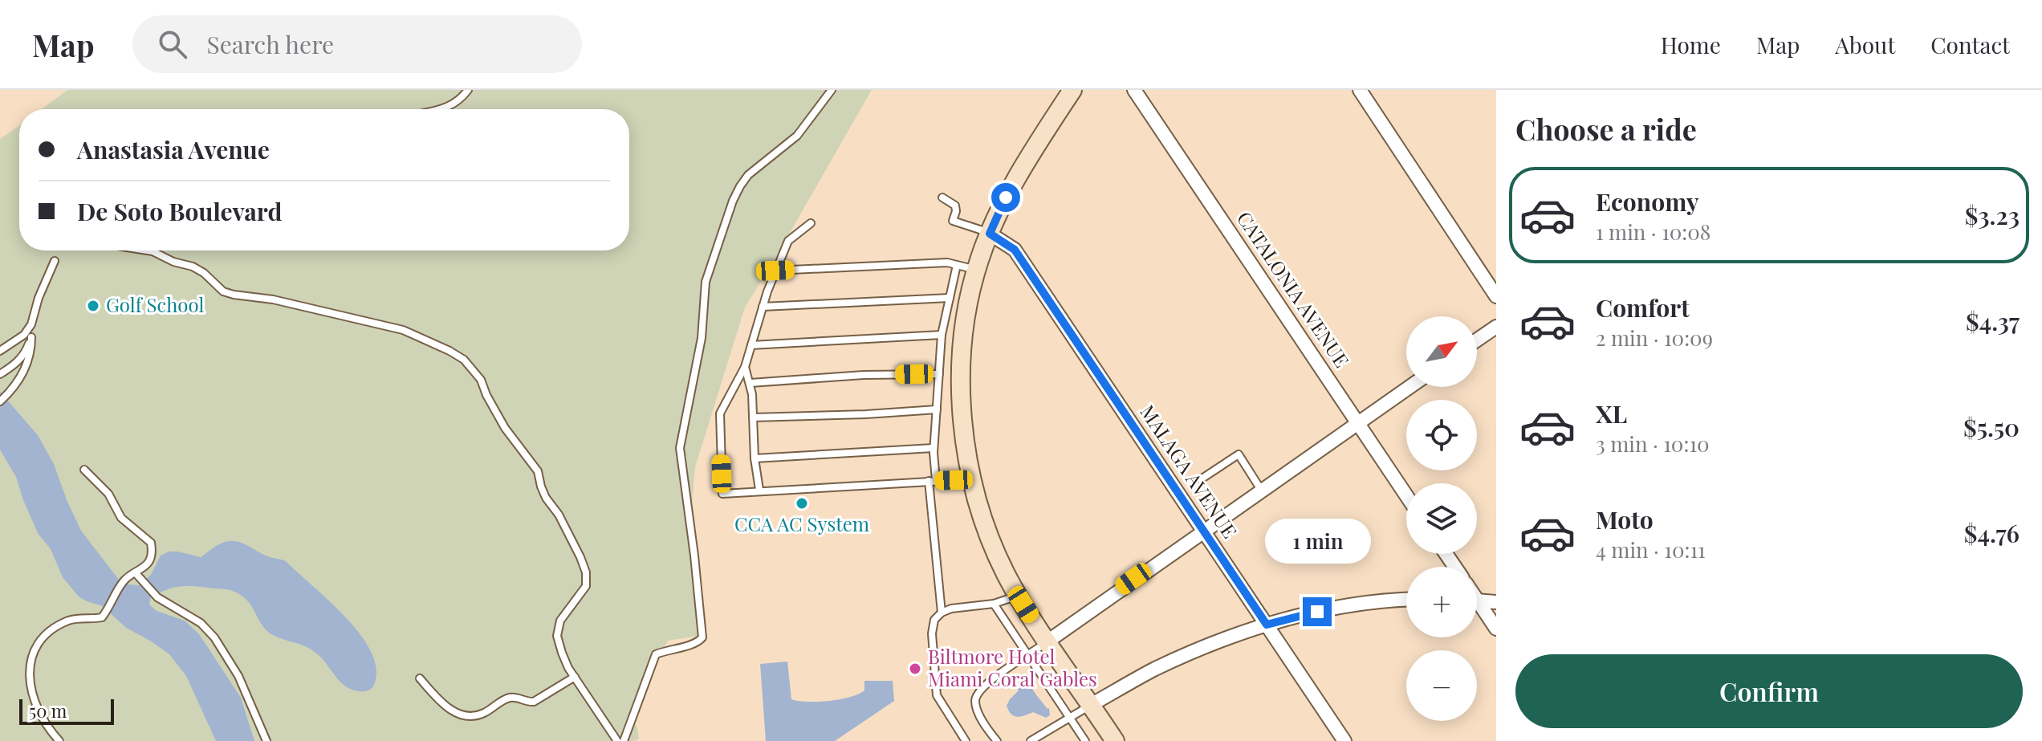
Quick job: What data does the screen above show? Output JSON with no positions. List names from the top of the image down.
{
  "streets": {
    "street": ["CATALONIA AVENUE", "MALAGA AVENUE"]
  },
  "places": ["Golf School", "CCA AC System", "Biltmore Hotel Miami Coral Gables"],
  "scale_bar": "50 m",
  "north": "top right",
  "page": {
    "header": "Map",
    "search": "Search here",
    "nav": [
      "Home",
      "Map",
      "About",
      "Contact"
    ],
    "heading": "Choose a ride",
    "banner": ["Anastasia Avenue", "De Soto Boulevard"],
    "list": [
      {
        "name": "Economy",
        "note": "1 min · 10:08",
        "value": "$3.23"
      },
      {
        "name": "Comfort",
        "note": "2 min · 10:09",
        "value": "$4.37"
      },
      {
        "name": "XL",
        "note": "3 min · 10:10",
        "value": "$5.50"
      },
      {
        "name": "Moto",
        "note": "4 min · 10:11",
        "value": "$4.76"
      }
    ],
    "map_buttons": ["+", "−"],
    "bubble": "1 min",
    "buttons": "Confirm",
    "scale": "50 m"
  }
}
